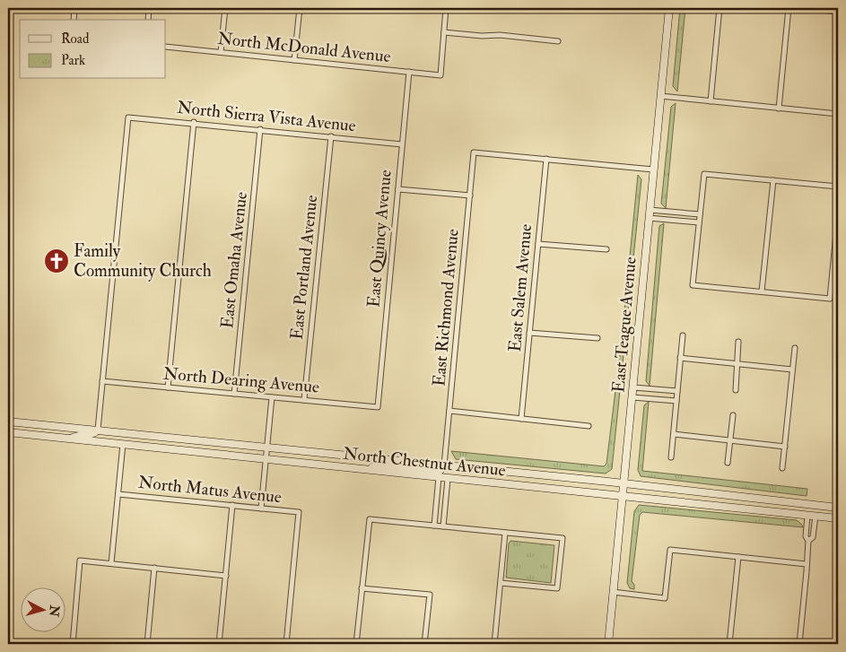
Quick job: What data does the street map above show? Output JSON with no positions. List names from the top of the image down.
{
  "streets": {
    "main road": ["East Teague Avenue", "North Chestnut Avenue"],
    "street": [
      "North McDonald Avenue",
      "North Sierra Vista Avenue",
      "East Quincy Avenue",
      "East Omaha Avenue",
      "East Portland Avenue",
      "East Salem Avenue",
      "East Richmond Avenue",
      "North Dearing Avenue",
      "North Matus Avenue"
    ]
  },
  "crossings": [
    ["North McDonald Avenue", "East Quincy Avenue"],
    ["North Sierra Vista Avenue", "East Quincy Avenue"],
    ["North Sierra Vista Avenue", "East Omaha Avenue"],
    ["North Sierra Vista Avenue", "East Portland Avenue"],
    ["North Sierra Vista Avenue", "North Dearing Avenue"],
    ["East Quincy Avenue", "North Dearing Avenue"],
    ["East Omaha Avenue", "North Dearing Avenue"],
    ["East Portland Avenue", "North Dearing Avenue"],
    ["East Salem Avenue", "East Richmond Avenue"],
    ["East Richmond Avenue", "North Chestnut Avenue"],
    ["East Teague Avenue", "North Chestnut Avenue"]
  ],
  "places": {
    "church": ["Family Community Church"]
  },
  "legend": ["Road", "Park"],
  "north": "right"
}
